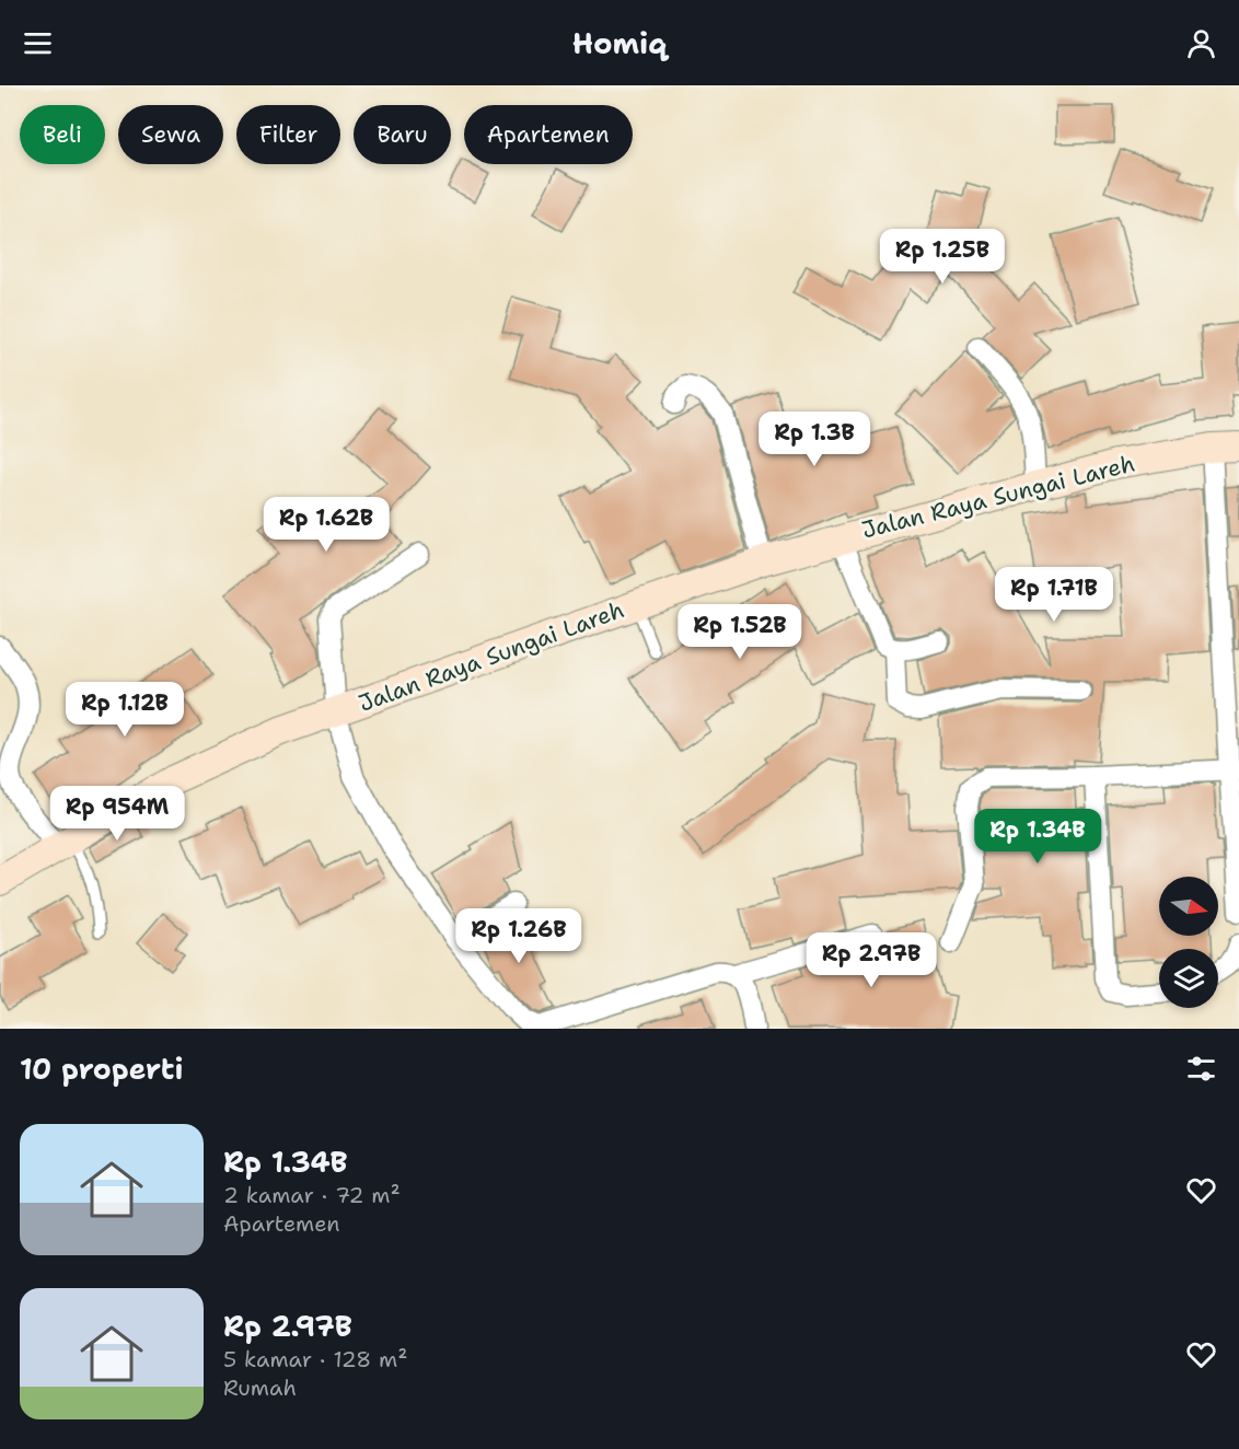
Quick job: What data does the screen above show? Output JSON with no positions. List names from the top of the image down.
{
  "streets": {
    "street": ["Jalan Raya Sungai Lareh"]
  },
  "north": "right",
  "page": {
    "header": "Homiq",
    "chip": [
      "Beli",
      "Sewa",
      "Filter",
      "Baru",
      "Apartemen"
    ],
    "price": [
      "Rp 1.25B",
      "Rp 1.3B",
      "Rp 1.62B",
      "Rp 1.71B",
      "Rp 1.52B",
      "Rp 1.12B",
      "Rp 954M",
      "Rp 1.34B",
      "Rp 1.26B",
      "Rp 2.97B"
    ],
    "heading": "10 properti",
    "list": [
      {
        "name": "Rp 1.34B",
        "note": "2 kamar · 72 m² · Apartemen"
      },
      {
        "name": "Rp 2.97B",
        "note": "5 kamar · 128 m² · Rumah"
      }
    ]
  }
}
